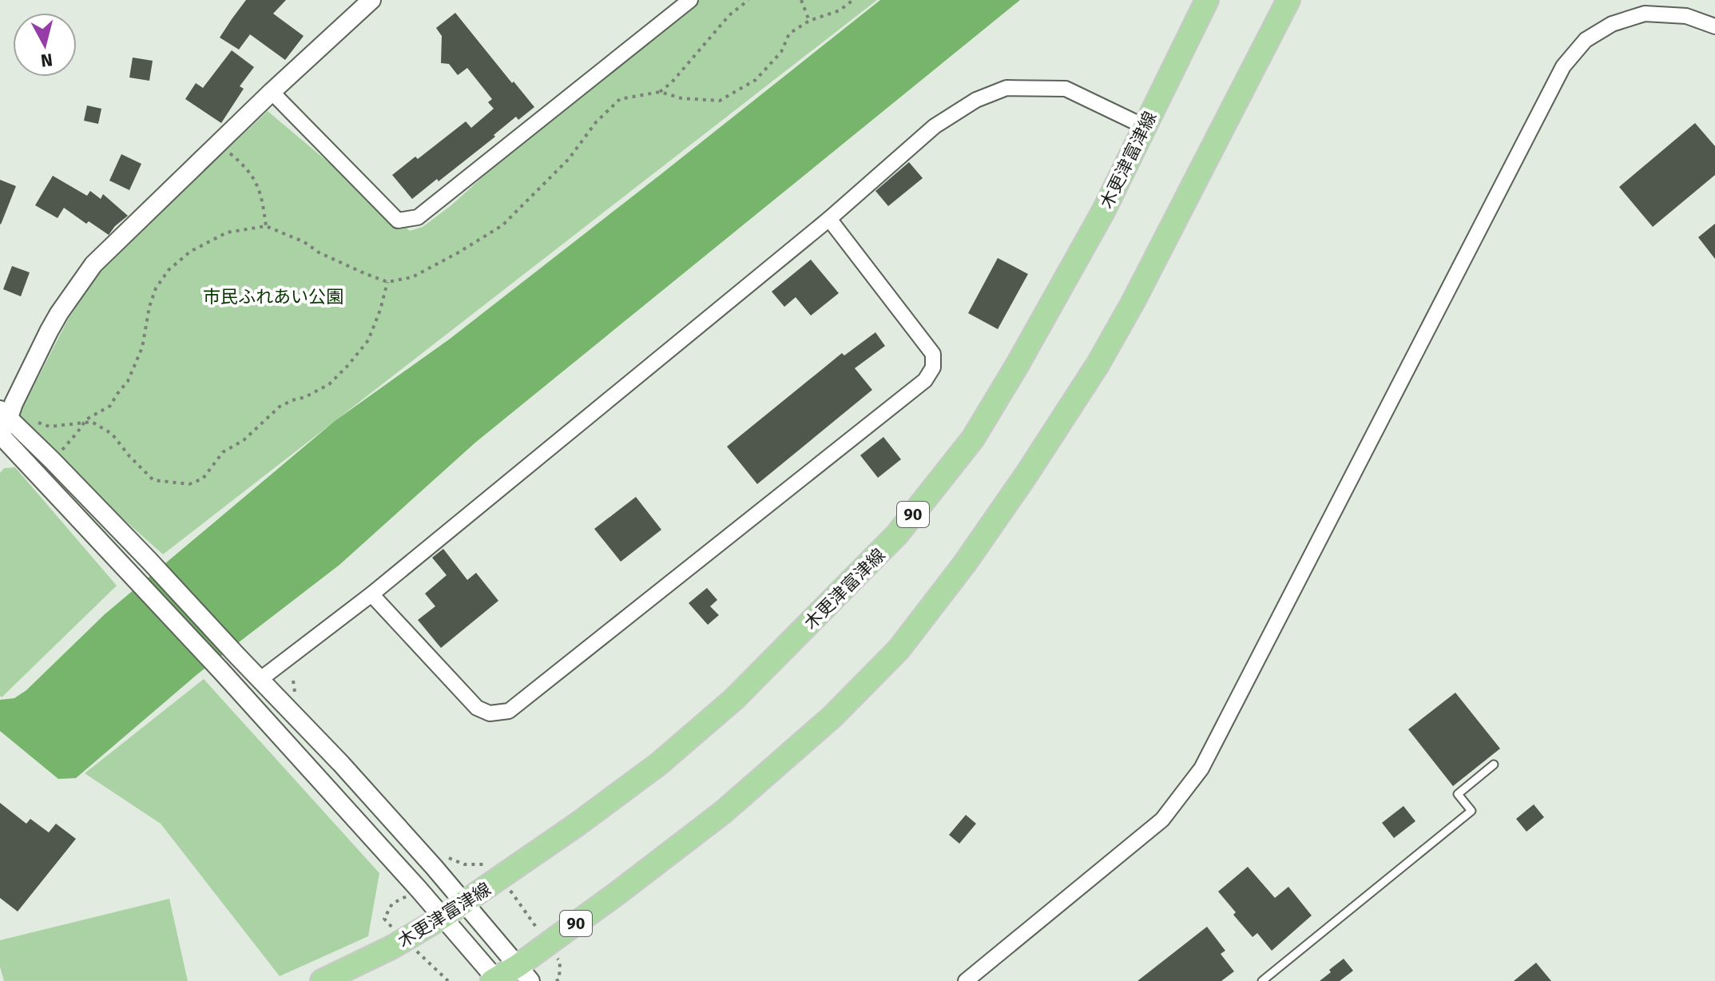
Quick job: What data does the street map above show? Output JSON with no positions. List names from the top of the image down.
{
  "streets": {
    "main road": ["木更津富津線", "90"]
  },
  "parks": ["市民ふれあい公園"],
  "north": "bottom"
}
